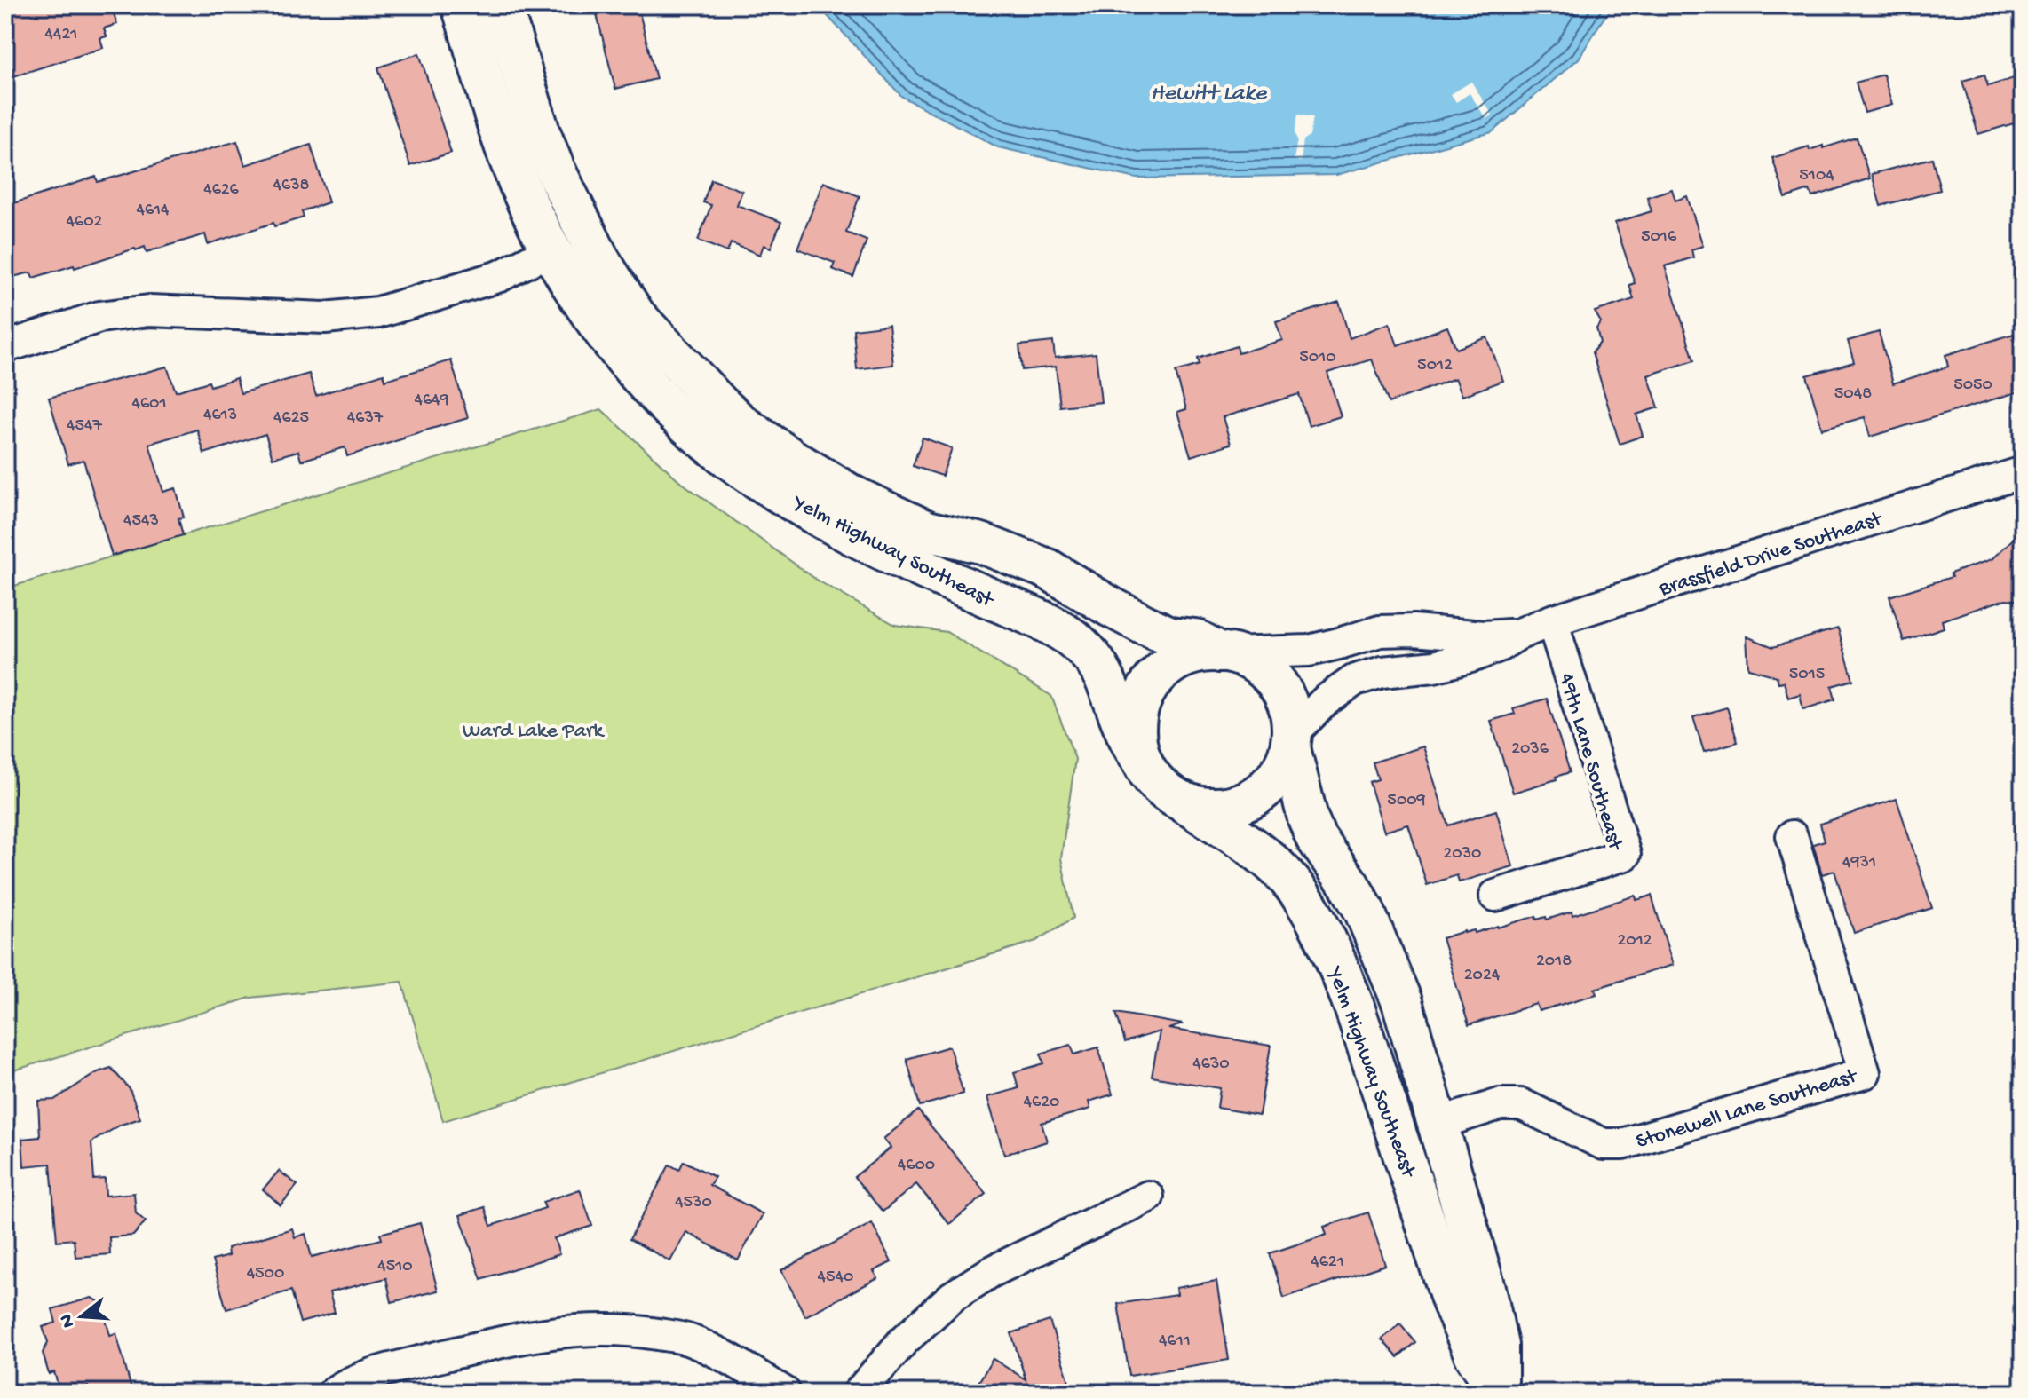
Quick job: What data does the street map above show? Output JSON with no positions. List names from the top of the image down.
{
  "streets": {
    "main road": ["Yelm Highway Southeast"],
    "street": ["Brassfield Drive Southeast", "49th Lane Southeast", "Stonewell Lane Southeast"]
  },
  "crossings": [
    ["Yelm Highway Southeast", "Brassfield Drive Southeast"],
    ["Yelm Highway Southeast", "Stonewell Lane Southeast"],
    ["Brassfield Drive Southeast", "49th Lane Southeast"]
  ],
  "water": ["Hewitt Lake"],
  "parks": ["Ward Lake Park"],
  "house_numbers": [
    "4421",
    "5104",
    "4638",
    "4626",
    "4614",
    "4602",
    "5016",
    "5010",
    "5012",
    "5050",
    "5048",
    "4649",
    "4601",
    "4613",
    "4625",
    "4637",
    "4547",
    "4543",
    "5015",
    "2036",
    "5009",
    "2030",
    "4931",
    "2012",
    "2018",
    "2024",
    "4630",
    "4620",
    "4600",
    "4530",
    "4621",
    "4510",
    "4500",
    "4540",
    "4611"
  ],
  "north": "left"
}
